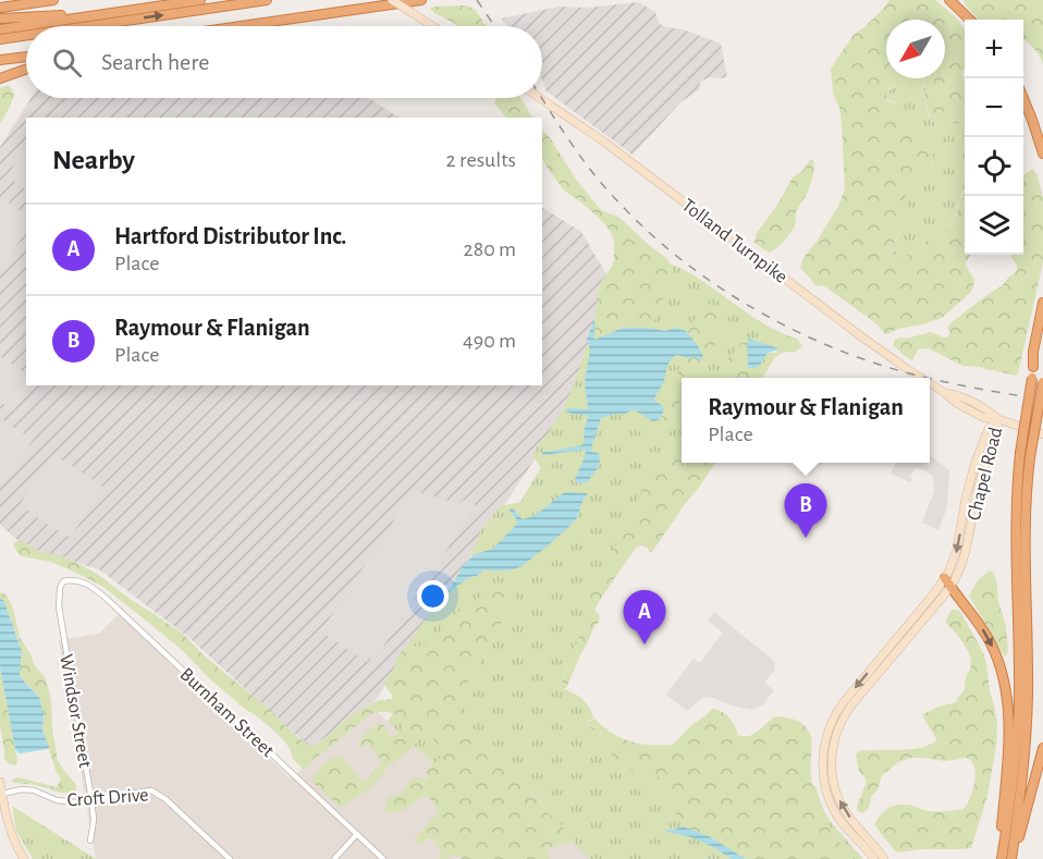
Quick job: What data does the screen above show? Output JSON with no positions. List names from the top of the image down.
{
  "streets": {
    "main road": ["Tolland Turnpike", "Chapel Road"],
    "street": ["Windsor Street", "Burnham Street", "Croft Drive"]
  },
  "crossings": [
    ["Tolland Turnpike", "Chapel Road"],
    ["Windsor Street", "Burnham Street"],
    ["Windsor Street", "Croft Drive"]
  ],
  "north": "bottom left",
  "page": {
    "map_buttons": ["+", "−"],
    "search": "Search here",
    "heading": ["Nearby", "2 results"],
    "list": [
      {
        "mark": "A",
        "name": "Hartford Distributor Inc.",
        "note": "Place",
        "value": "280 m"
      },
      {
        "mark": "B",
        "name": "Raymour & Flanigan",
        "note": "Place",
        "value": "490 m"
      }
    ],
    "popup": ["Raymour & Flanigan", "Place"],
    "pins": ["B", "A"]
  }
}
